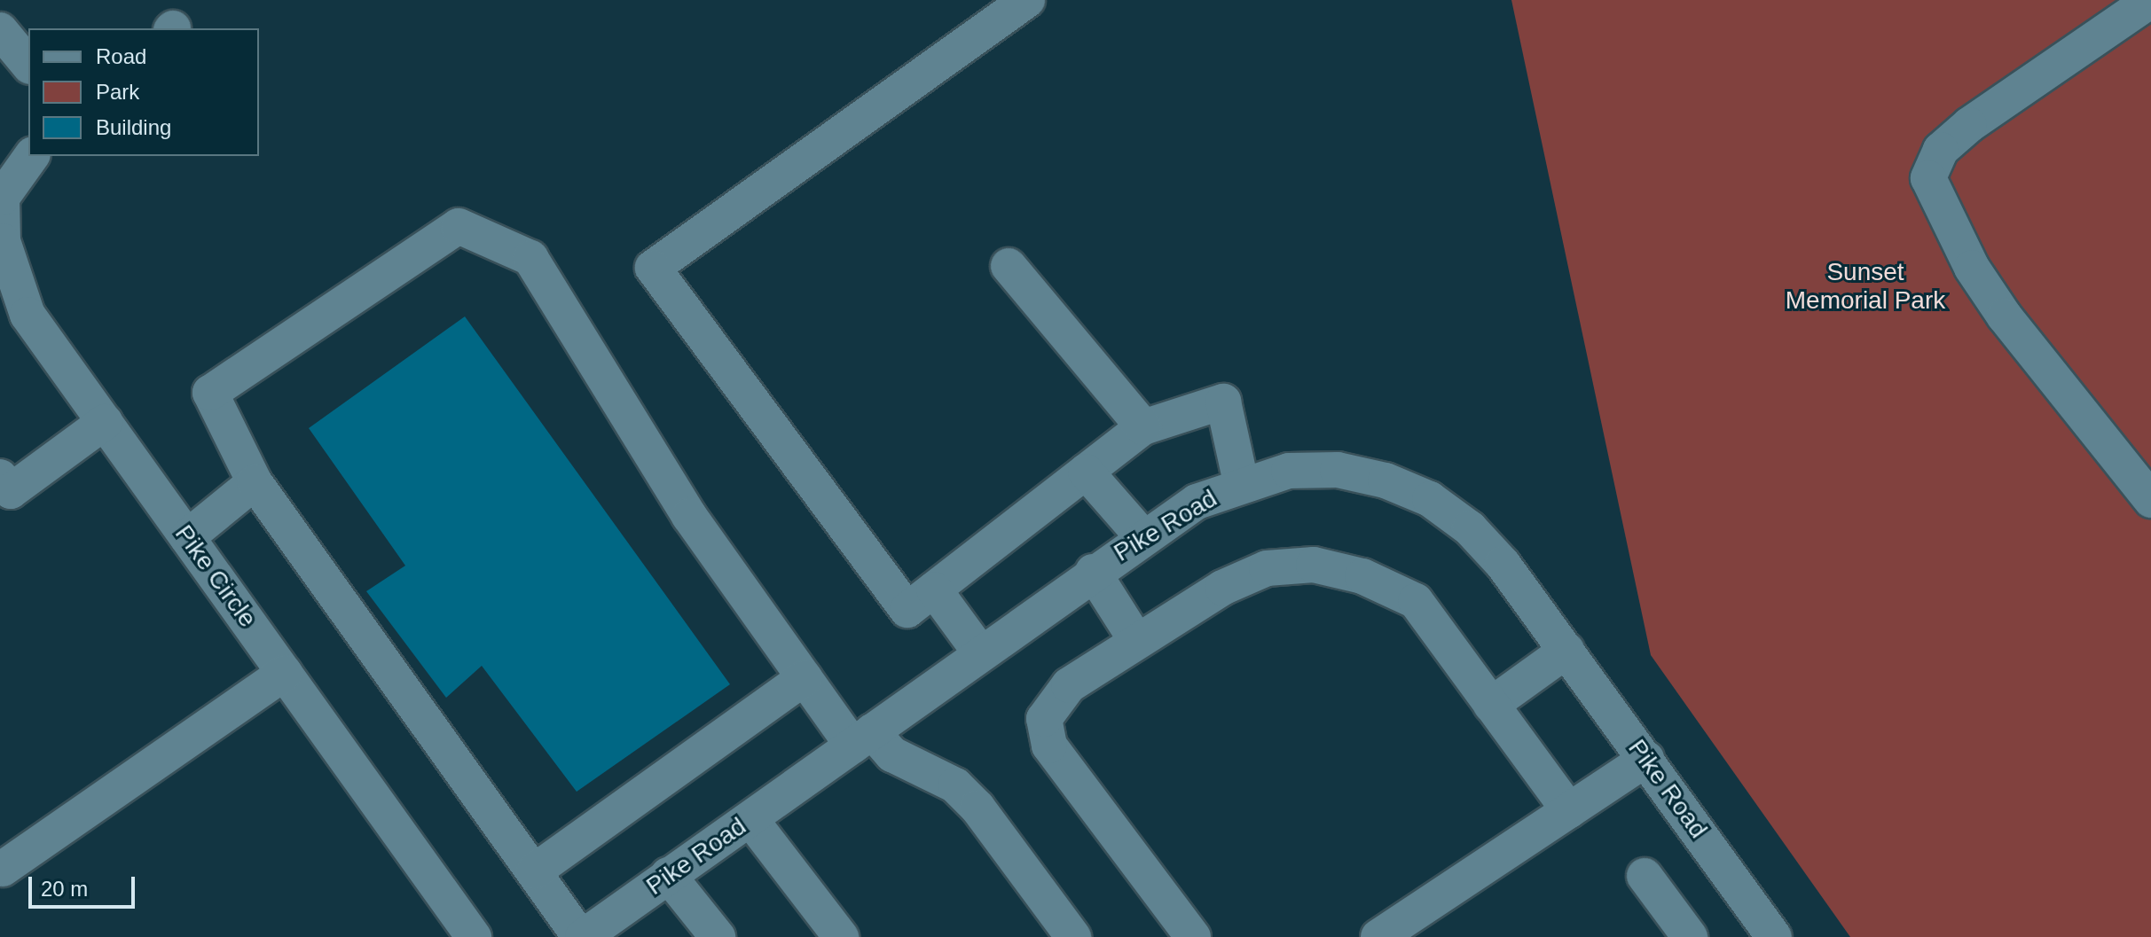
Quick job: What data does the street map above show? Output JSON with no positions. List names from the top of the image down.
{
  "streets": {
    "street": ["Pike Road", "Pike Circle"]
  },
  "parks": ["Sunset Memorial Park"],
  "legend": ["Road", "Park", "Building"],
  "scale_bar": "20 m"
}
